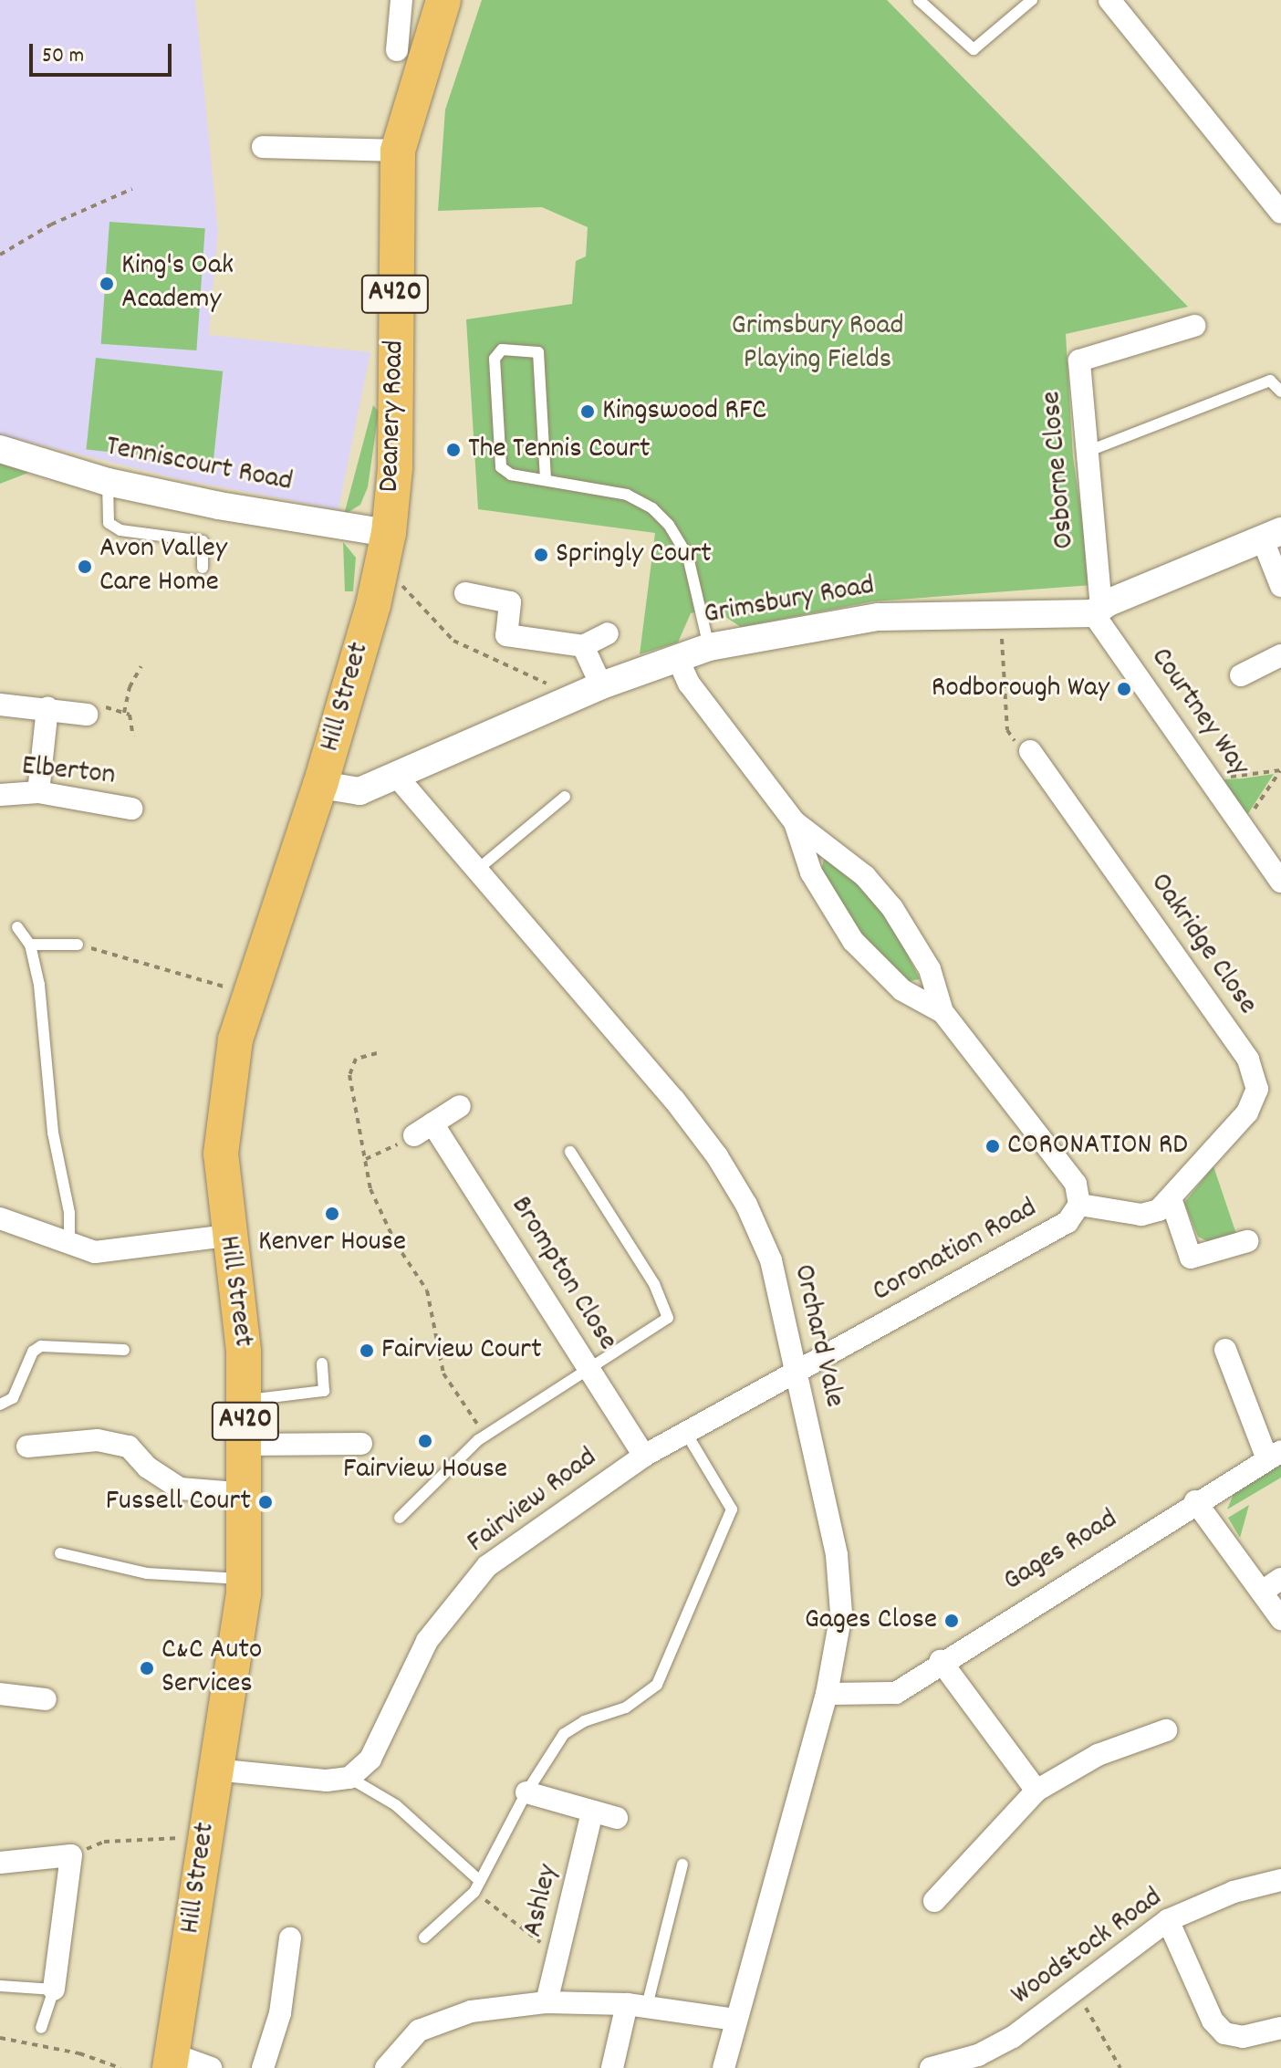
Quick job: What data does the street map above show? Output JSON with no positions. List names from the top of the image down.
{
  "streets": {
    "main road": ["A420", "Deanery Road", "Hill Street"],
    "street": [
      "Tenniscourt Road",
      "Osborne Close",
      "Grimsbury Road",
      "Courtney Way",
      "Elberton",
      "Oakridge Close",
      "Coronation Road",
      "Brompton Close",
      "Orchard Vale",
      "Fairview Road",
      "Gages Road",
      "Ashley",
      "Woodstock Road"
    ]
  },
  "crossings": [
    ["Deanery Road", "Tenniscourt Road"],
    ["Deanery Road", "Hill Street"],
    ["Tenniscourt Road", "Hill Street"],
    ["Osborne Close", "Grimsbury Road"],
    ["Osborne Close", "Courtney Way"],
    ["Grimsbury Road", "Hill Street"],
    ["Grimsbury Road", "Courtney Way"],
    ["Grimsbury Road", "Coronation Road"],
    ["Grimsbury Road", "Orchard Vale"],
    ["Oakridge Close", "Coronation Road"],
    ["Coronation Road", "Orchard Vale"],
    ["Coronation Road", "Fairview Road"],
    ["Brompton Close", "Fairview Road"],
    ["Orchard Vale", "Fairview Road"],
    ["Orchard Vale", "Gages Road"]
  ],
  "parks": ["Grimsbury Road Playing Fields"],
  "places": [
    "King's Oak Academy",
    "Kingswood RFC",
    "The Tennis Court",
    "Springly Court",
    "Avon Valley Care Home",
    "Rodborough Way",
    "CORONATION RD",
    "Kenver House",
    "Fairview Court",
    "Fairview House",
    "Fussell Court",
    "Gages Close",
    "C&C Auto Services"
  ],
  "scale_bar": "50 m"
}
